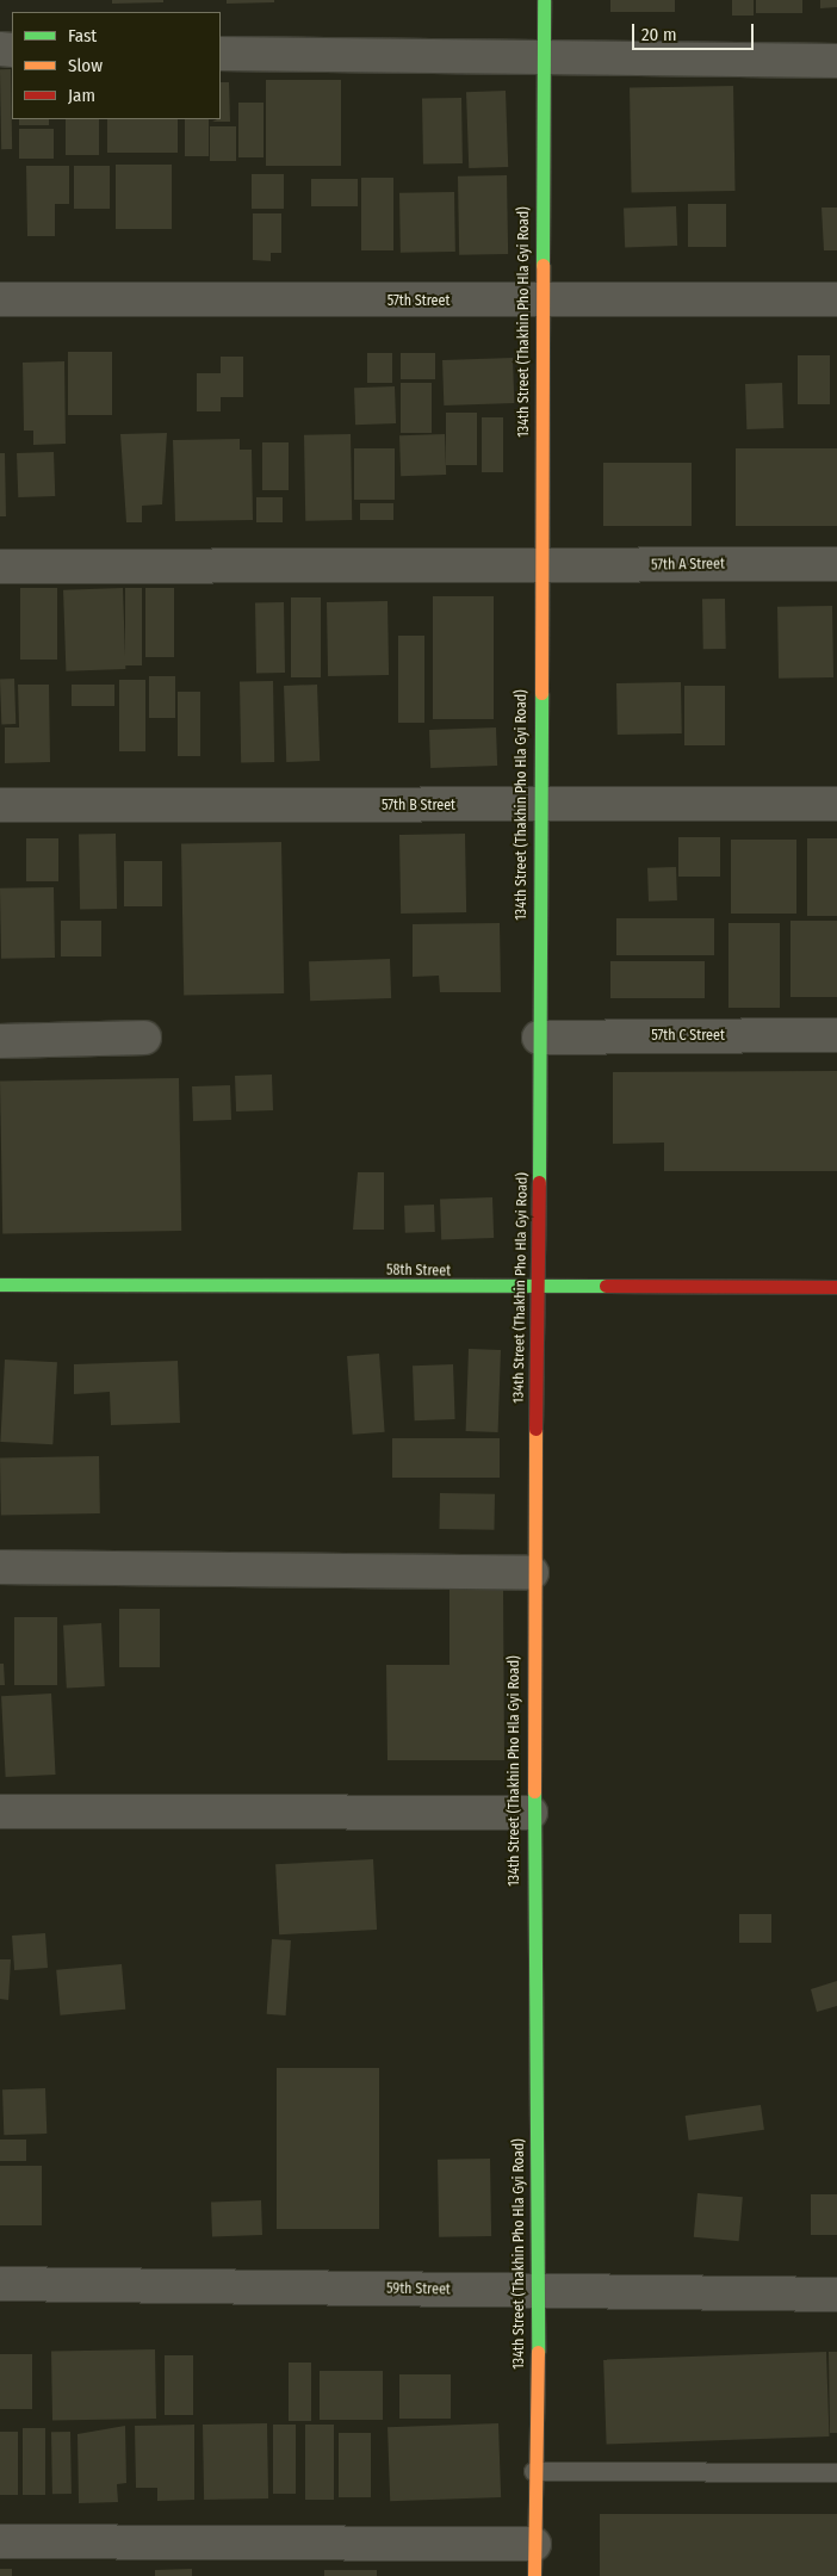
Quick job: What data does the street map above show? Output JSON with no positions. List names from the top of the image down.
{
  "streets": {
    "street": [
      "57th Street",
      "134th Street (Thakhin Pho Hla Gyi Road)",
      "57th A Street",
      "57th B Street",
      "57th C Street",
      "58th Street",
      "59th Street"
    ]
  },
  "crossings": [
    ["57th Street", "134th Street (Thakhin Pho Hla Gyi Road)"],
    ["134th Street (Thakhin Pho Hla Gyi Road)", "57th A Street"],
    ["134th Street (Thakhin Pho Hla Gyi Road)", "57th B Street"],
    ["134th Street (Thakhin Pho Hla Gyi Road)", "57th C Street"],
    ["134th Street (Thakhin Pho Hla Gyi Road)", "58th Street"],
    ["134th Street (Thakhin Pho Hla Gyi Road)", "59th Street"]
  ],
  "legend": ["Fast", "Slow", "Jam"],
  "scale_bar": "20 m"
}
